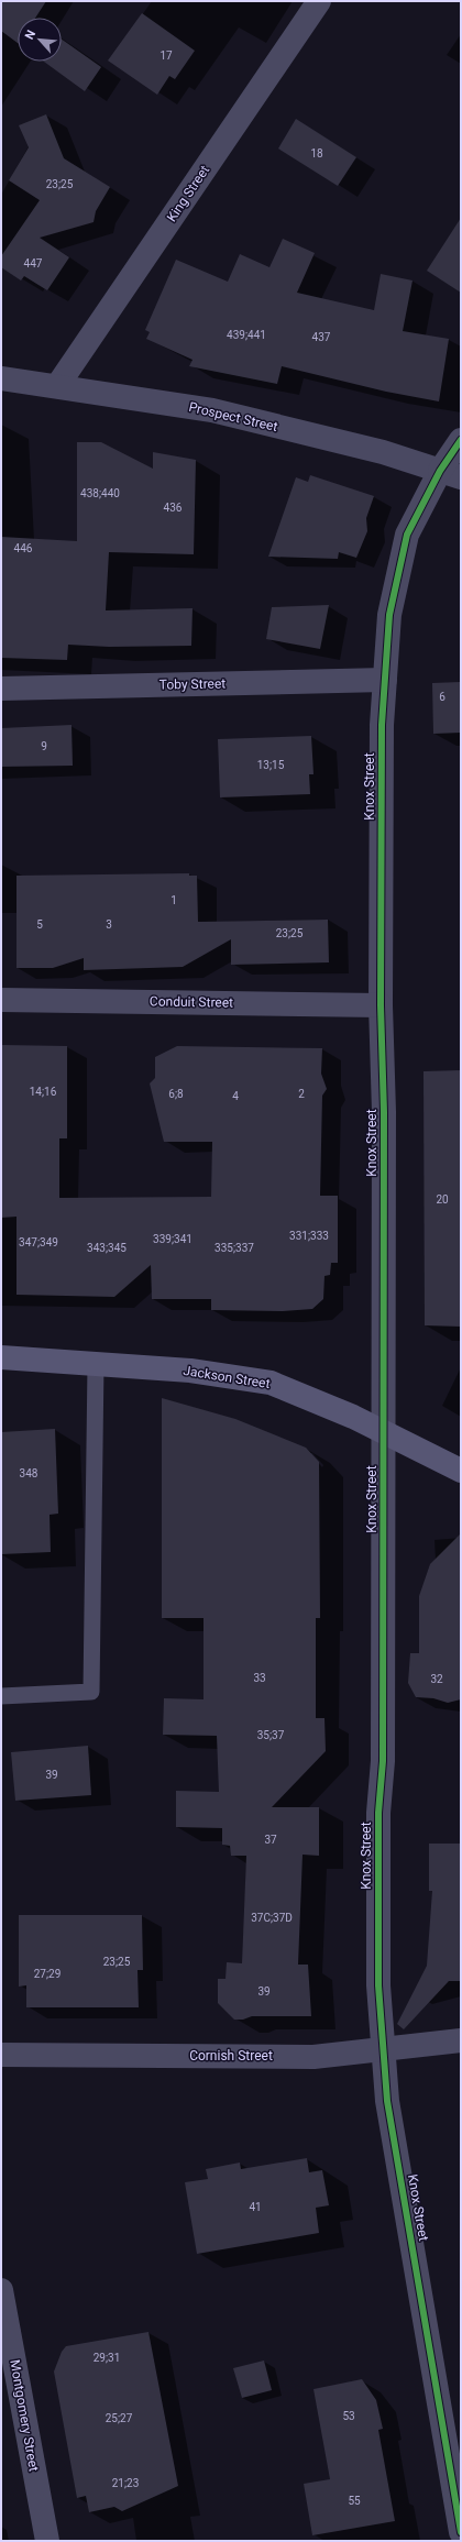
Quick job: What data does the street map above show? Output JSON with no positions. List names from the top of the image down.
{
  "streets": {
    "main road": ["Jackson Street"],
    "street": [
      "King Street",
      "Prospect Street",
      "Toby Street",
      "Knox Street",
      "Conduit Street",
      "Cornish Street",
      "Montgomery Street"
    ]
  },
  "crossings": [
    ["King Street", "Prospect Street"],
    ["Prospect Street", "Knox Street"],
    ["Toby Street", "Knox Street"],
    ["Knox Street", "Conduit Street"],
    ["Knox Street", "Jackson Street"],
    ["Knox Street", "Cornish Street"]
  ],
  "house_numbers": [
    "17",
    "18",
    "23;25",
    "447",
    "439;441",
    "437",
    "438;440",
    "436",
    "446",
    "6",
    "9",
    "13;15",
    "1",
    "5",
    "3",
    "23;25",
    "14;16",
    "6;8",
    "2",
    "4",
    "20",
    "331;333",
    "339;341",
    "347;349",
    "343;345",
    "335;337",
    "348",
    "33",
    "32",
    "35;37",
    "39",
    "37",
    "37C;37D",
    "23;25",
    "27;29",
    "39",
    "41",
    "29;31",
    "53",
    "25;27",
    "21;23",
    "55"
  ],
  "north": "top left"
}
